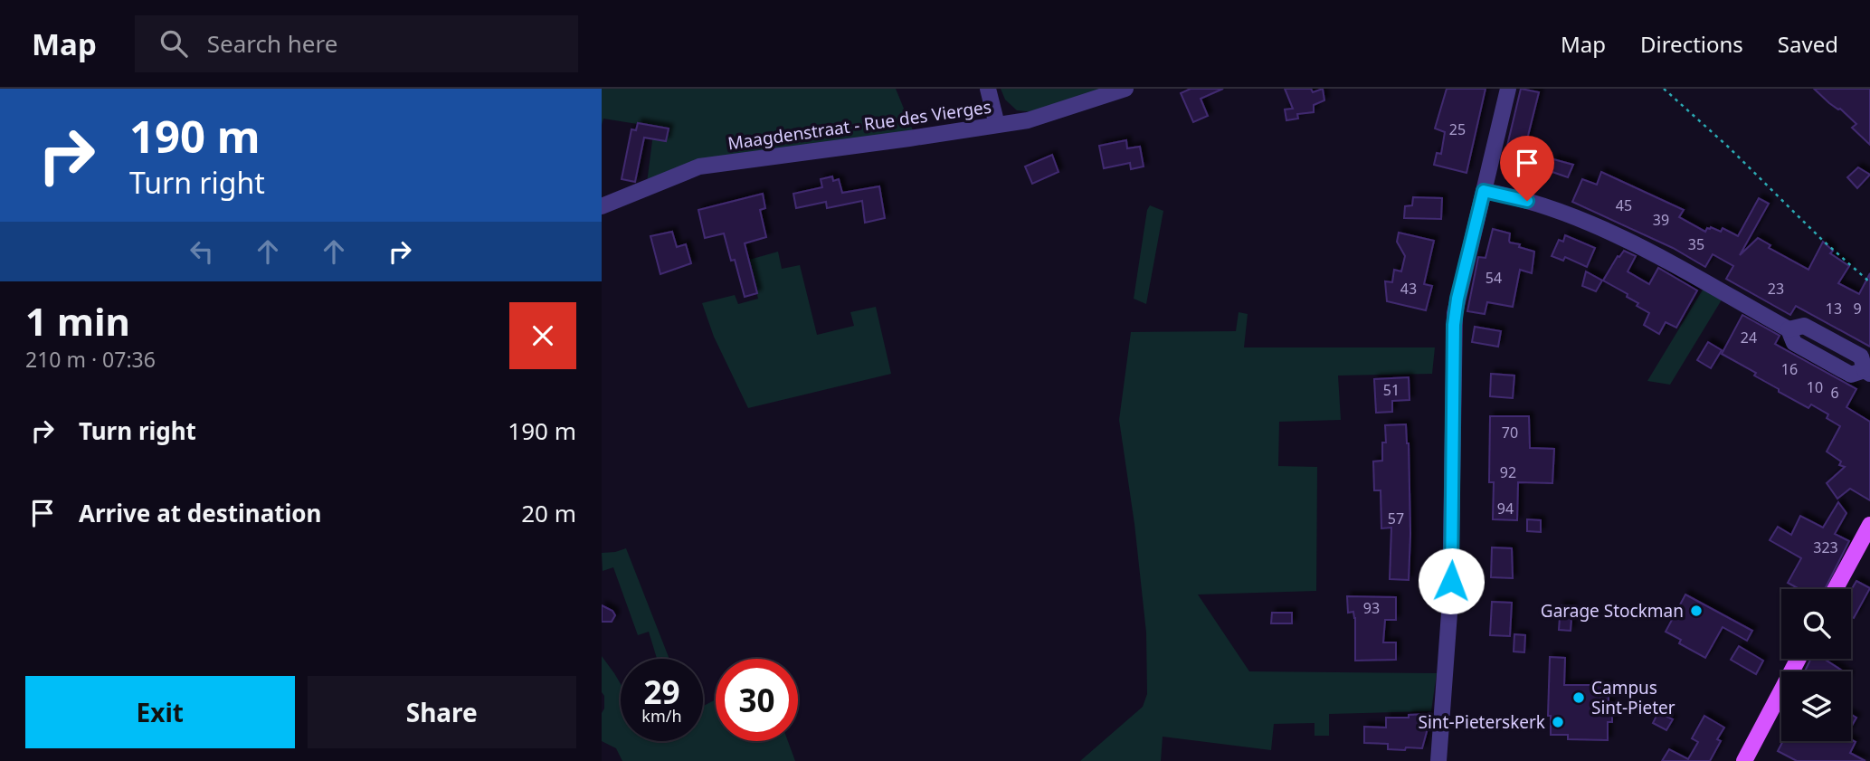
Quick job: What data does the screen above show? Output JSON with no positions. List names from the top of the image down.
{
  "streets": {
    "street": ["Maagdenstraat - Rue des Vierges"]
  },
  "places": ["Garage Stockman", "Campus Sint-Pieter", "Sint-Pieterskerk"],
  "house_numbers": [
    "25",
    "45",
    "39",
    "35",
    "54",
    "43",
    "23",
    "13",
    "9",
    "24",
    "16",
    "10",
    "51",
    "6",
    "70",
    "92",
    "94",
    "57",
    "323",
    "93"
  ],
  "page": {
    "header": "Map",
    "search": "Search here",
    "nav": ["Map", "Directions", "Saved"],
    "turn": ["190 m", "Turn right"],
    "heading": ["1 min", "210 m · 07:36"],
    "list": [
      {
        "name": "Turn right",
        "value": "190 m"
      },
      {
        "name": "Arrive at destination",
        "value": "20 m"
      }
    ],
    "speed": "29 km/h",
    "limit": "30",
    "buttons": ["Exit", "Share"]
  }
}
